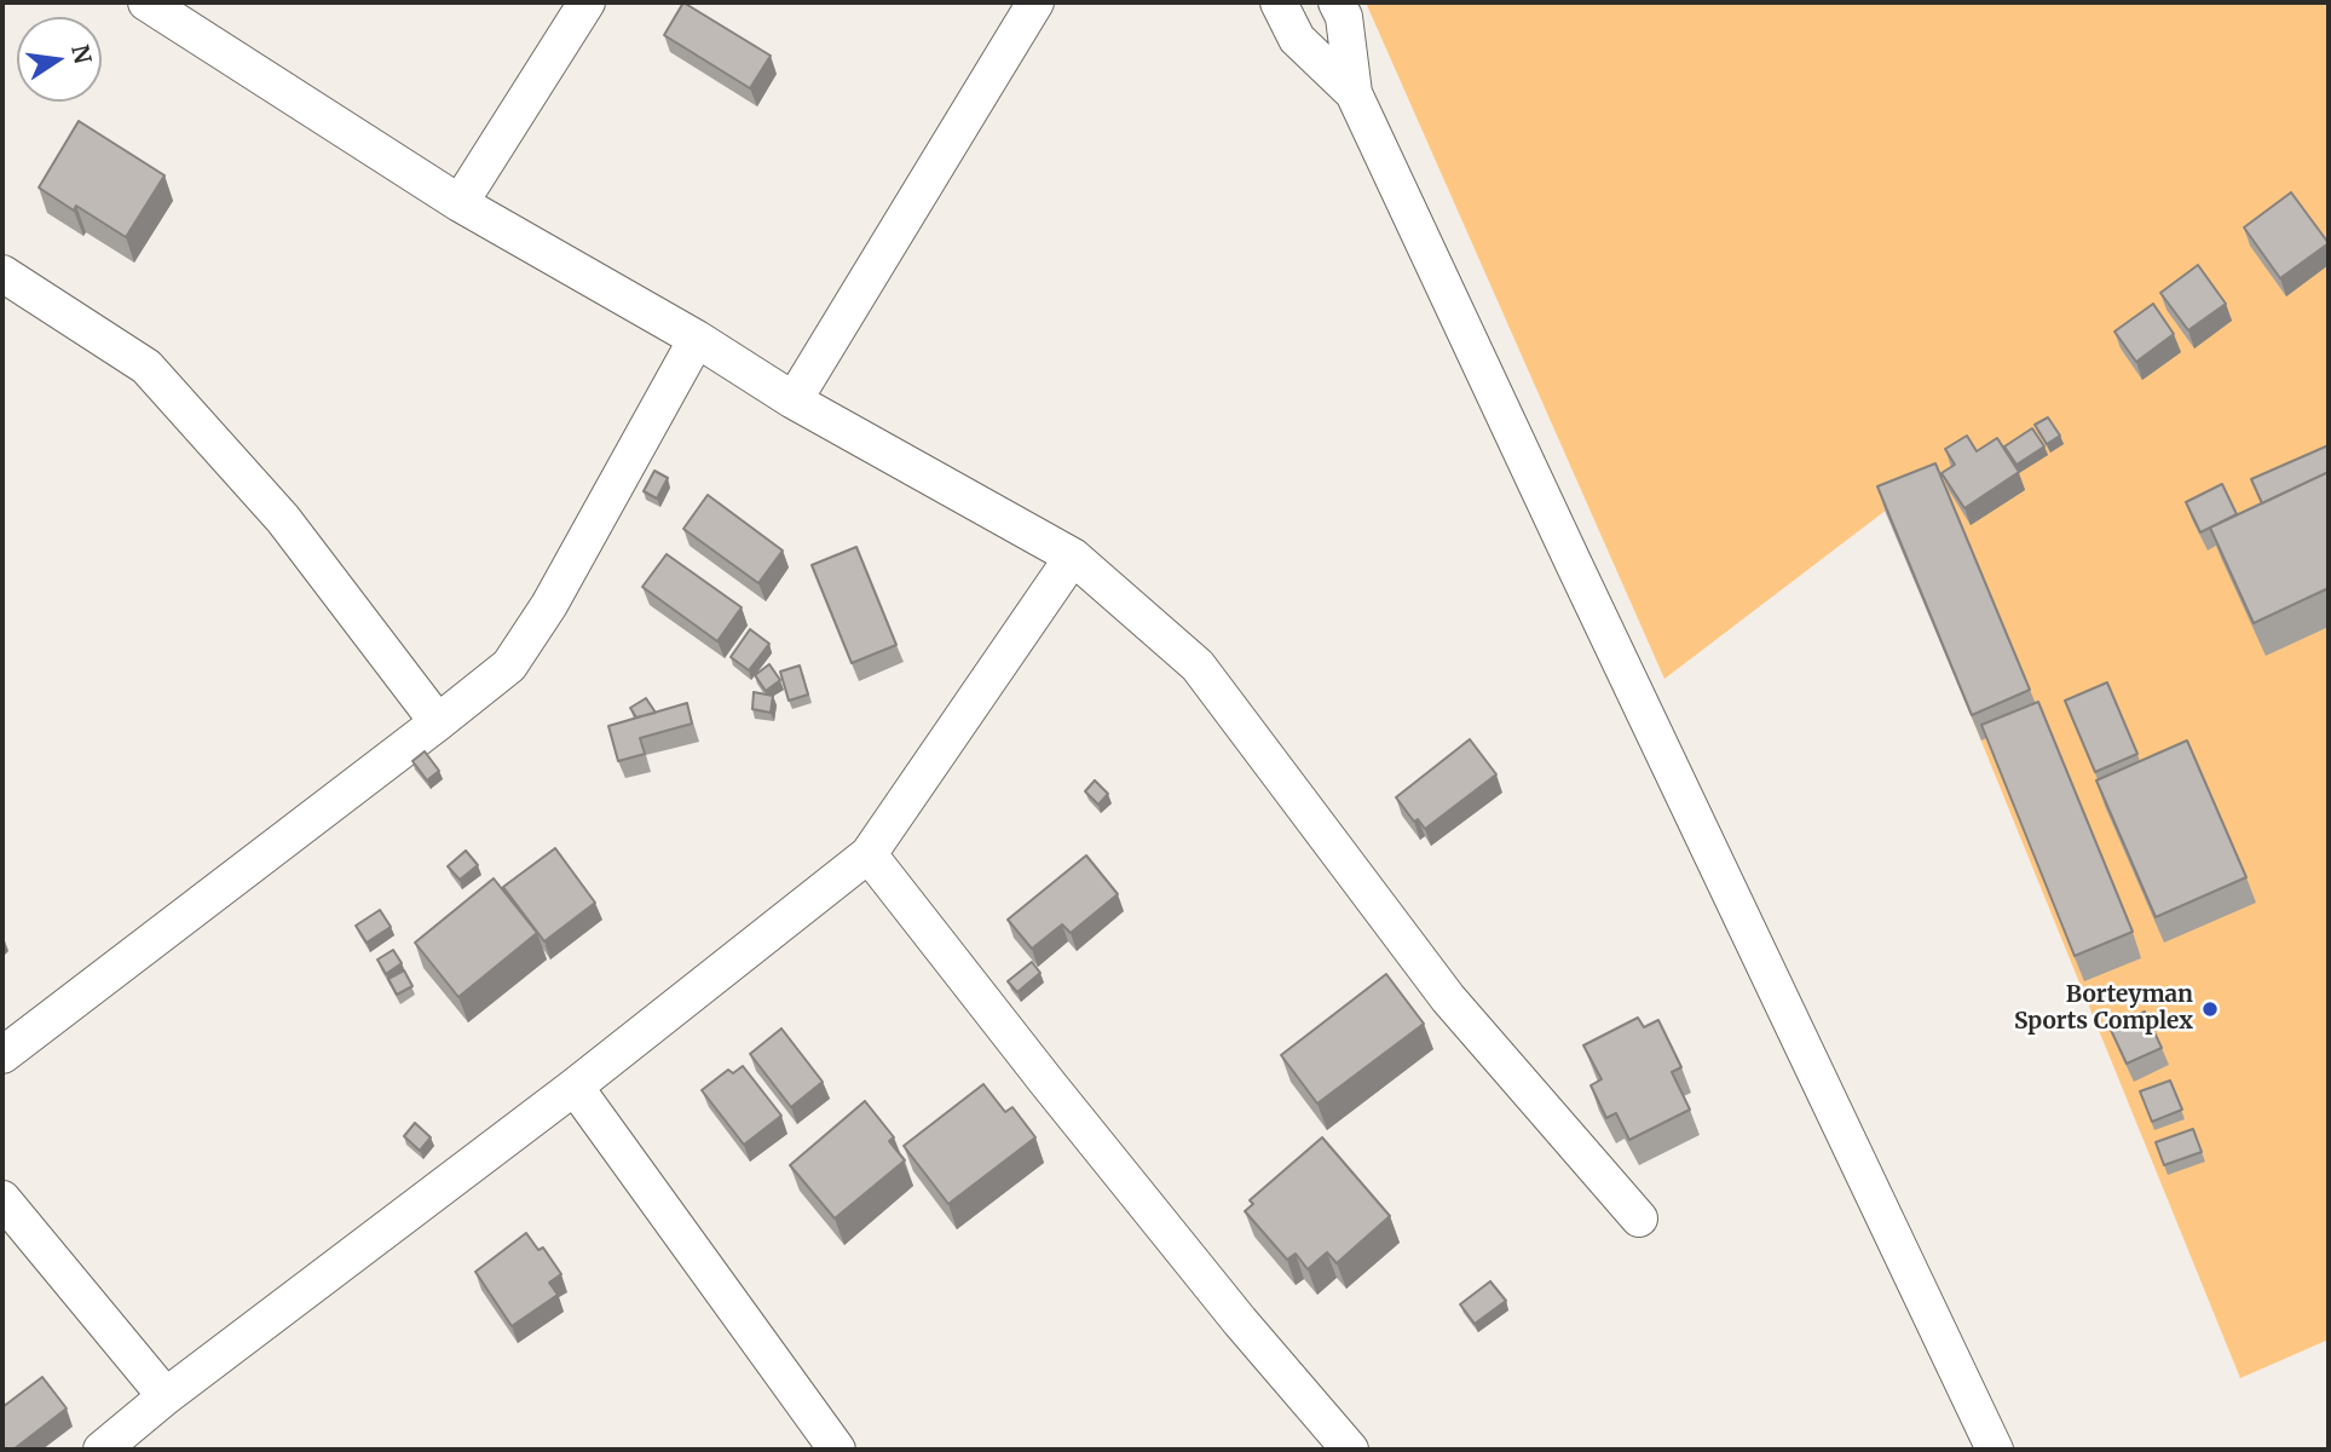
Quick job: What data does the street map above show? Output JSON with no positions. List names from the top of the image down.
{
  "places": ["Borteyman Sports Complex"],
  "north": "right"
}
